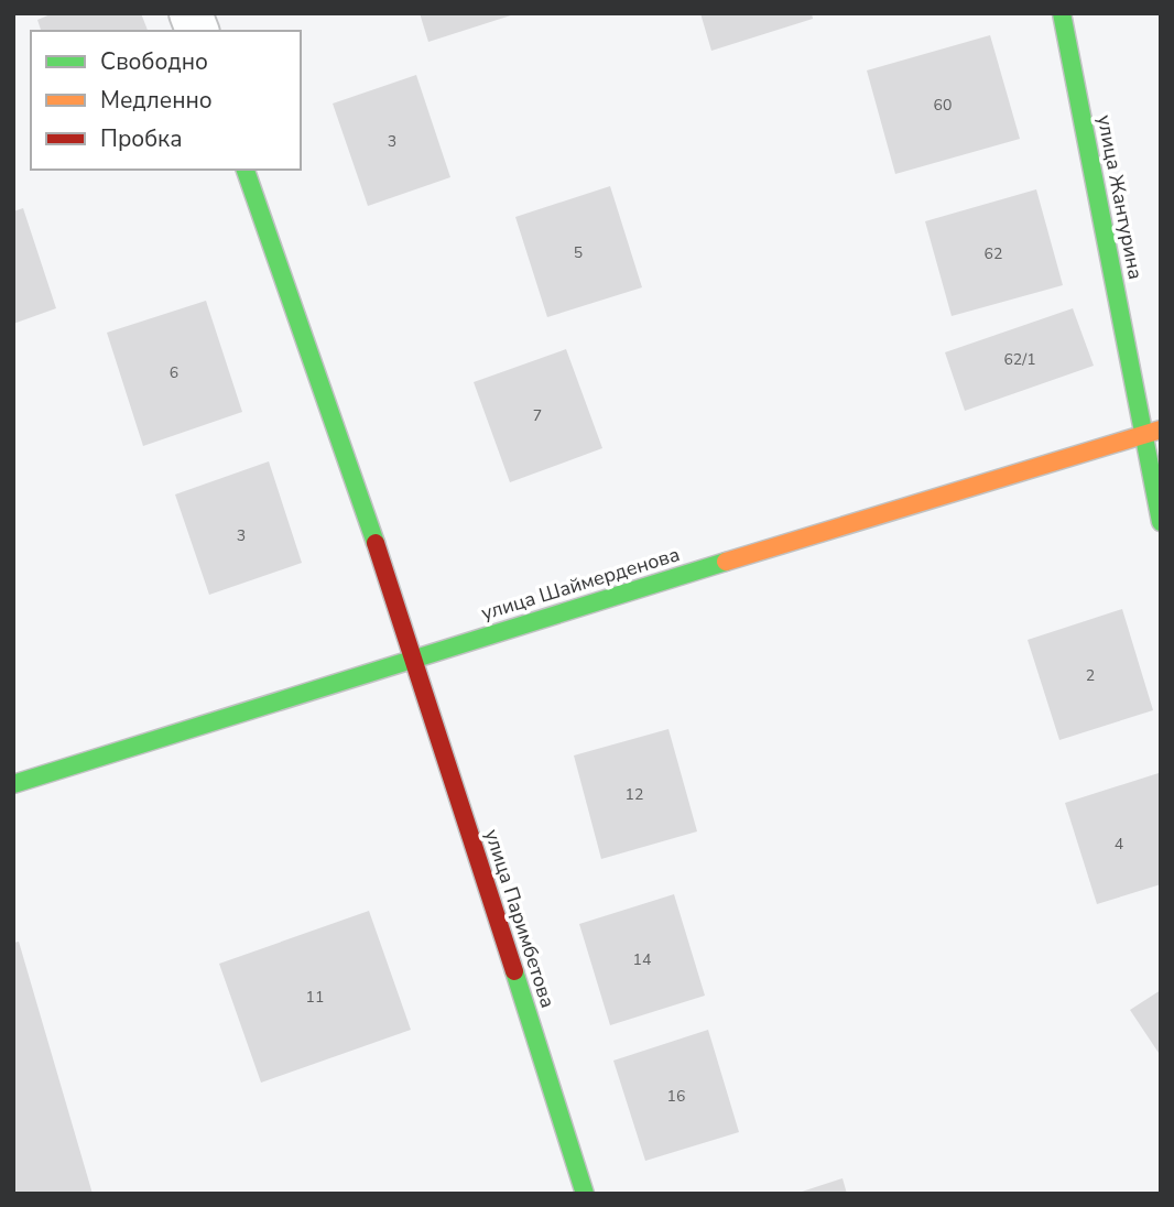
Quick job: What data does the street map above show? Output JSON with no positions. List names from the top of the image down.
{
  "streets": {
    "street": ["улица Жантурина", "улица Шаймерденова", "улица Паримбетова"]
  },
  "crossings": [
    ["улица Жантурина", "улица Шаймерденова"],
    ["улица Шаймерденова", "улица Паримбетова"]
  ],
  "house_numbers": [
    "60",
    "3",
    "5",
    "62",
    "62/1",
    "6",
    "7",
    "3",
    "2",
    "12",
    "4",
    "14",
    "11",
    "16"
  ],
  "legend": ["Свободно", "Медленно", "Пробка"]
}
